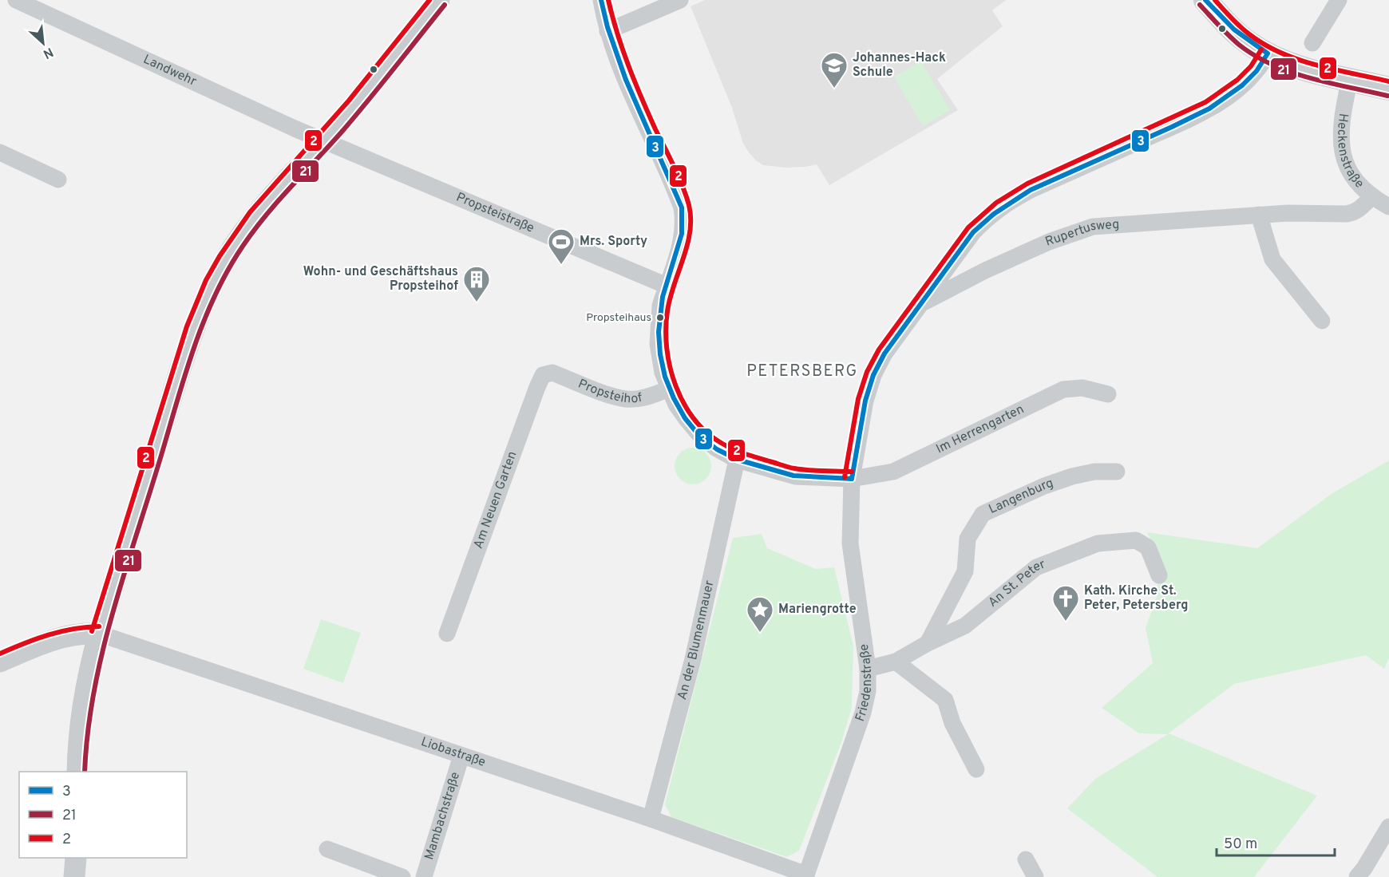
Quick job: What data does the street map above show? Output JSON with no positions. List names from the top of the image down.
{
  "streets": {
    "street": [
      "Landwehr",
      "Heckenstraße",
      "Propsteistraße",
      "Rupertusweg",
      "Propsteihof",
      "Im Herrengarten",
      "Langenburg",
      "Am Neuen Garten",
      "An St. Peter",
      "An der Blumenmauer",
      "Friedenstraße",
      "Liobastraße",
      "Mambachstraße"
    ]
  },
  "crossings": [
    ["Landwehr", "Propsteistraße"],
    ["Heckenstraße", "Rupertusweg"],
    ["Propsteistraße", "Im Herrengarten"],
    ["Rupertusweg", "Friedenstraße"],
    ["Propsteihof", "Im Herrengarten"],
    ["Propsteihof", "Am Neuen Garten"],
    ["Im Herrengarten", "An der Blumenmauer"],
    ["Im Herrengarten", "Friedenstraße"],
    ["Langenburg", "An St. Peter"],
    ["An St. Peter", "Friedenstraße"],
    ["An der Blumenmauer", "Liobastraße"],
    ["Friedenstraße", "Liobastraße"],
    ["Liobastraße", "Mambachstraße"]
  ],
  "districts": ["PETERSBERG"],
  "places": {
    "school or university": ["Johannes-Hack Schule"],
    "sports": ["Mrs. Sporty"],
    "building": ["Wohn- und Geschäftshaus Propsteihof"],
    "other": ["Propsteihaus"],
    "church": ["Kath. Kirche St. Peter, Petersberg"],
    "place": ["Mariengrotte"]
  },
  "lines": ["transit line 3", "transit line 2", "transit line 21"],
  "legend": ["3", "21", "2"],
  "scale_bar": "50 m",
  "north": "bottom right"
}
